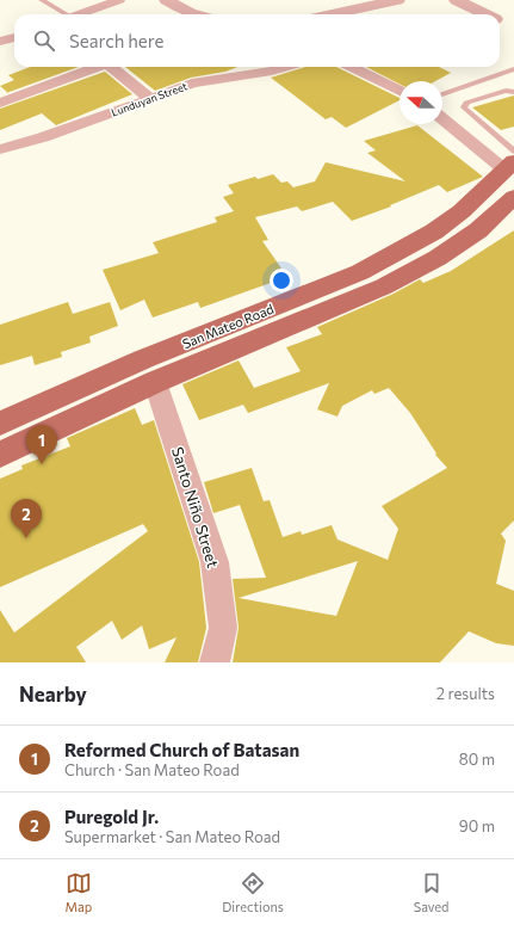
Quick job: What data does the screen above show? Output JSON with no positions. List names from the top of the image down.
{
  "streets": {
    "main road": ["San Mateo Road"],
    "street": ["Lunduyan Street", "Santo Niño Street"]
  },
  "crossings": [
    ["San Mateo Road", "Santo Niño Street"]
  ],
  "north": "left",
  "page": {
    "search": "Search here",
    "pins": ["1", "2"],
    "heading": ["Nearby", "2 results"],
    "list": [
      {
        "mark": "1",
        "name": "Reformed Church of Batasan",
        "note": "Church · San Mateo Road",
        "value": "80 m"
      },
      {
        "mark": "2",
        "name": "Puregold Jr.",
        "note": "Supermarket · San Mateo Road",
        "value": "90 m"
      }
    ],
    "nav": ["Map", "Directions", "Saved"]
  }
}
